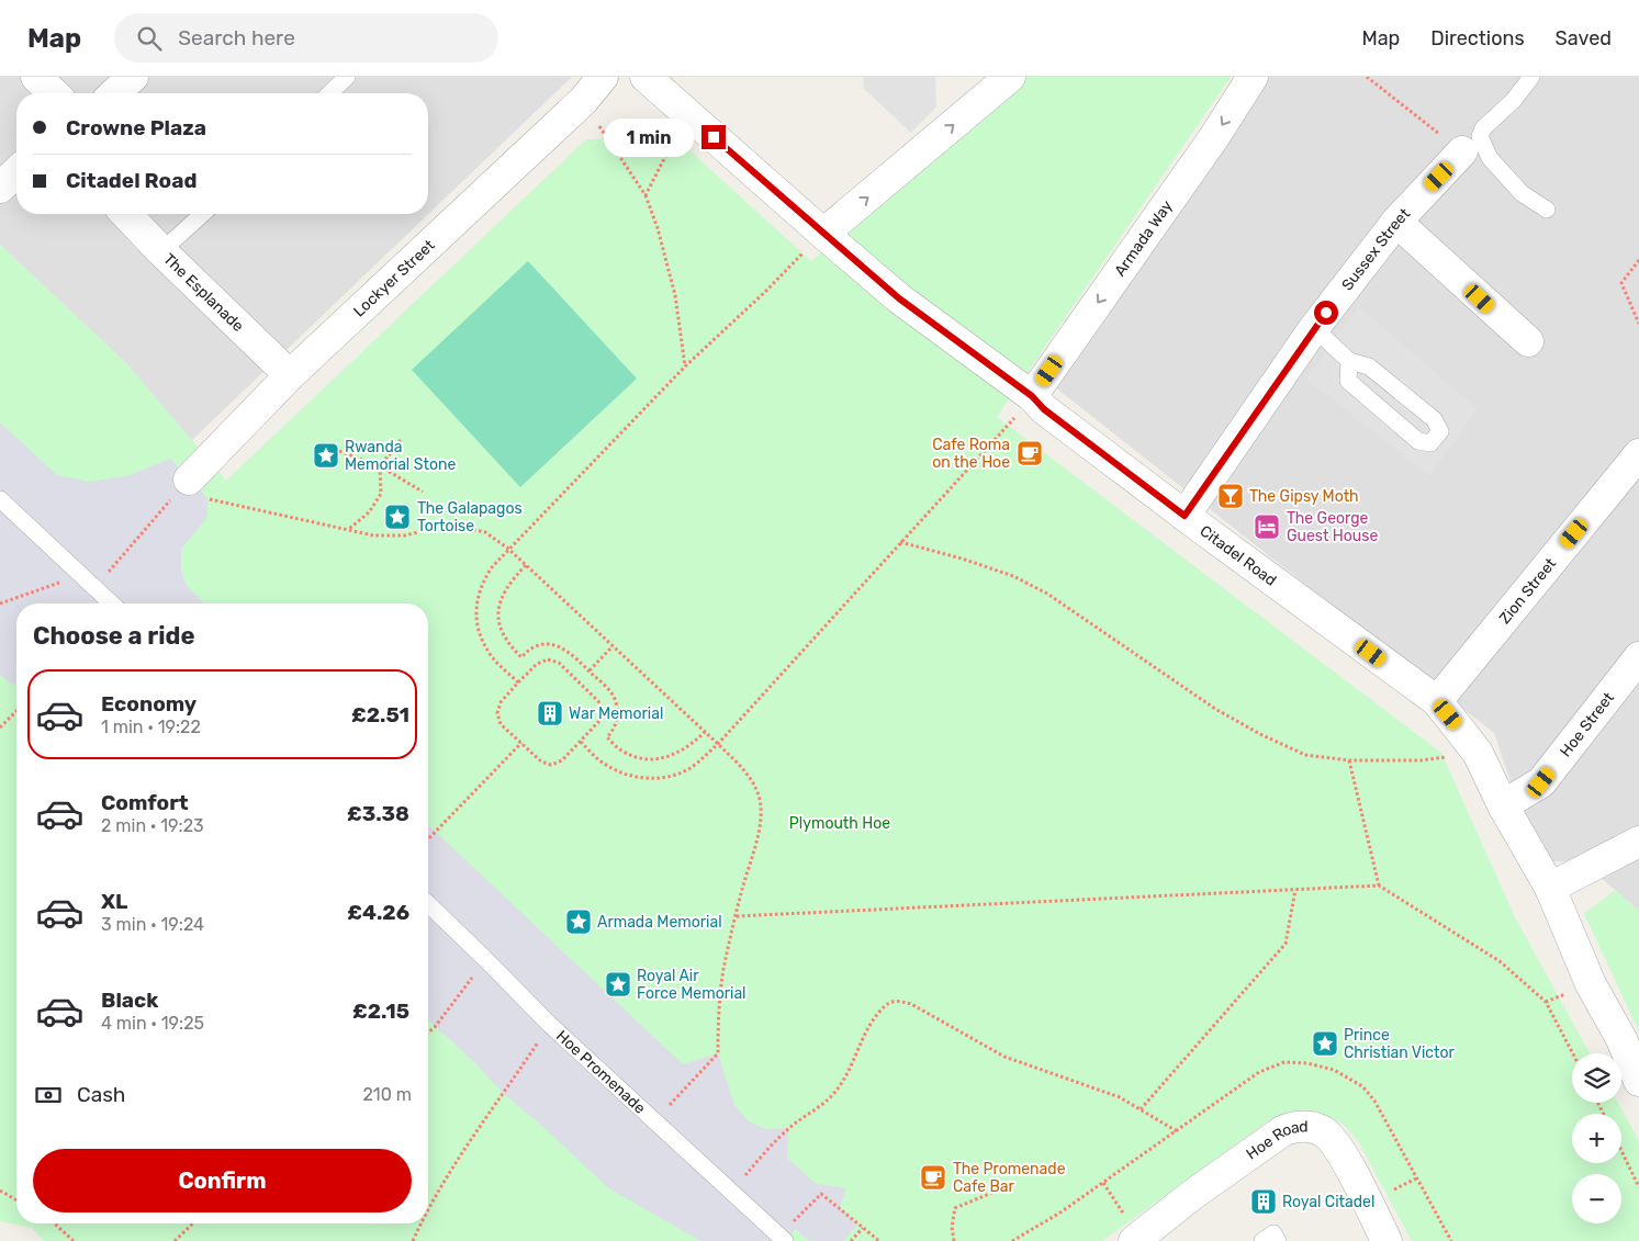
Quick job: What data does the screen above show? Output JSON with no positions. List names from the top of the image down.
{
  "streets": {
    "street": [
      "Armada Way",
      "Sussex Street",
      "Lockyer Street",
      "The Esplanade",
      "Citadel Road",
      "Zion Street",
      "Hoe Street",
      "Hoe Road"
    ],
    "lane": ["Hoe Promenade"]
  },
  "crossings": [
    ["Armada Way", "Citadel Road"],
    ["Sussex Street", "Citadel Road"],
    ["Lockyer Street", "The Esplanade"],
    ["Citadel Road", "Zion Street"],
    ["Citadel Road", "Hoe Street"]
  ],
  "parks": ["Plymouth Hoe"],
  "places": {
    "cafe": ["Cafe Roma on the Hoe", "The Promenade Cafe Bar"],
    "place": [
      "Rwanda Memorial Stone",
      "The Galapagos Tortoise",
      "Armada Memorial",
      "Royal Air Force Memorial",
      "Prince Christian Victor"
    ],
    "bar": ["The Gipsy Moth"],
    "hotel": ["The George Guest House"],
    "building": ["War Memorial", "Royal Citadel"]
  },
  "page": {
    "header": "Map",
    "search": "Search here",
    "nav": ["Map", "Directions", "Saved"],
    "banner": ["Crowne Plaza", "Citadel Road"],
    "bubble": "1 min",
    "heading": "Choose a ride",
    "list": [
      {
        "name": "Economy",
        "note": "1 min · 19:22",
        "value": "£2.51"
      },
      {
        "name": "Comfort",
        "note": "2 min · 19:23",
        "value": "£3.38"
      },
      {
        "name": "XL",
        "note": "3 min · 19:24",
        "value": "£4.26"
      },
      {
        "name": "Black",
        "note": "4 min · 19:25",
        "value": "£2.15"
      }
    ],
    "map_buttons": ["+", "−"],
    "pay": ["Cash", "210 m"],
    "buttons": "Confirm"
  }
}
